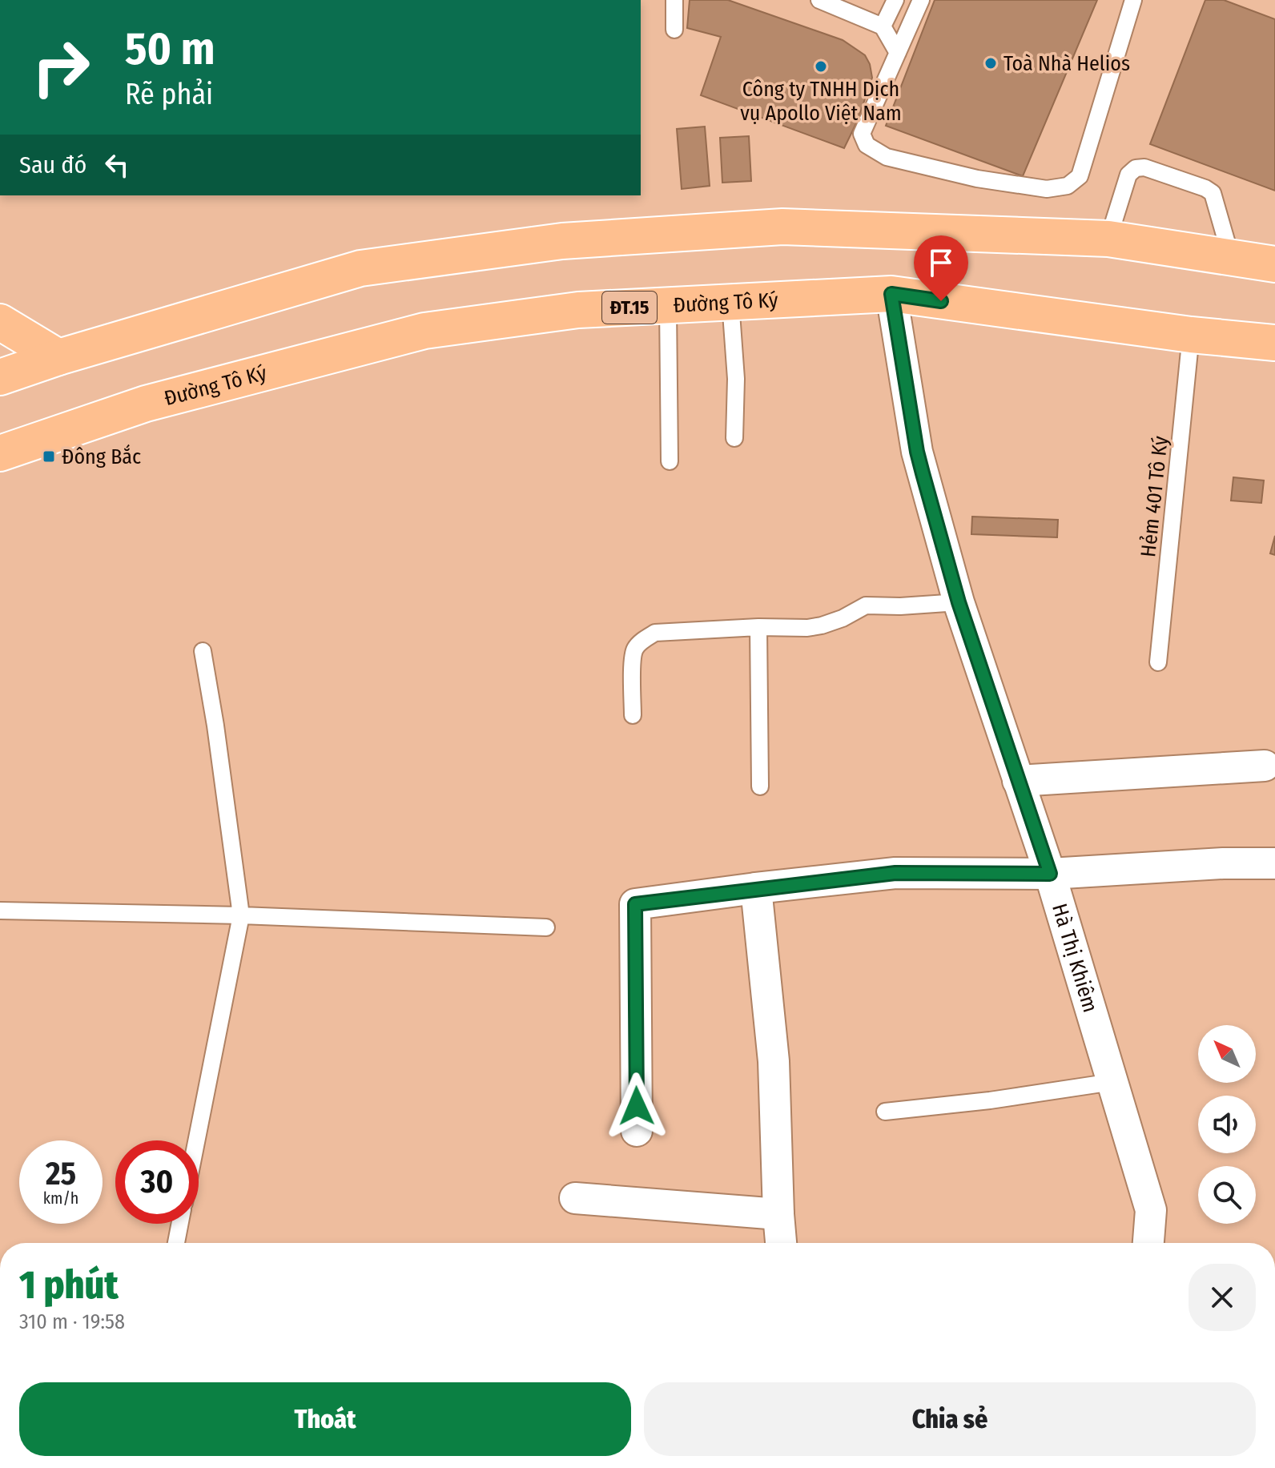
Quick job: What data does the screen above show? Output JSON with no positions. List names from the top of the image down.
{
  "streets": {
    "main road": ["Đường Tô Ký", "ĐT.15"],
    "street": ["Hà Thị Khiêm"],
    "lane": ["Hẻm 401 Tô Ký"]
  },
  "crossings": [
    ["Đường Tô Ký", "Hẻm 401 Tô Ký"],
    ["Đường Tô Ký", "Hà Thị Khiêm"]
  ],
  "places": {
    "other": ["Toà Nhà Helios", "Công ty TNHH Dịch vụ Apollo Việt Nam"],
    "transit": ["Đông Bắc"]
  },
  "north": "top left",
  "page": {
    "turn": ["50 m", "Rẽ phải"],
    "then": "Sau đó",
    "speed": "25 km/h",
    "limit": "30",
    "heading": ["1 phút", "310 m · 19:58"],
    "buttons": ["Thoát", "Chia sẻ"]
  }
}
